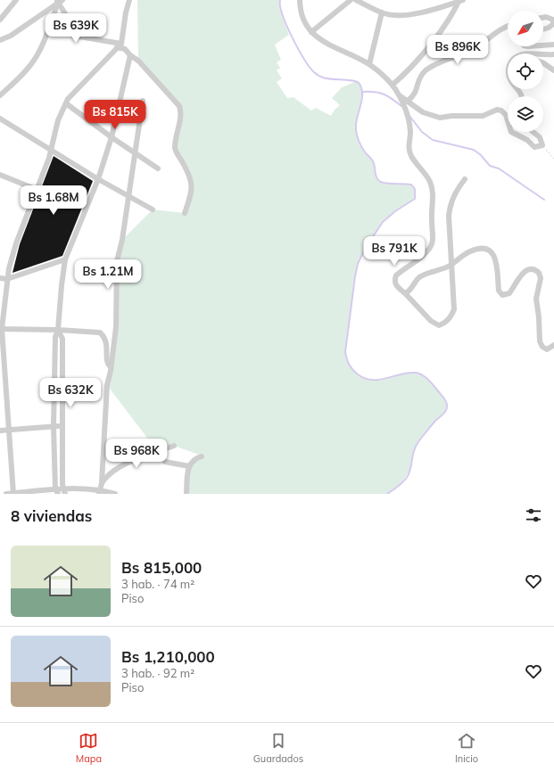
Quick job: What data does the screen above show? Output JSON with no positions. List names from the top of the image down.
{
  "north": "bottom left",
  "page": {
    "price": [
      "Bs 639K",
      "Bs 896K",
      "Bs 815K",
      "Bs 1.68M",
      "Bs 791K",
      "Bs 1.21M",
      "Bs 632K",
      "Bs 968K"
    ],
    "heading": "8 viviendas",
    "list": [
      {
        "name": "Bs 815,000",
        "note": "3 hab. · 74 m² · Piso"
      },
      {
        "name": "Bs 1,210,000",
        "note": "3 hab. · 92 m² · Piso"
      }
    ],
    "tabs": ["Mapa", "Guardados", "Inicio"]
  }
}
